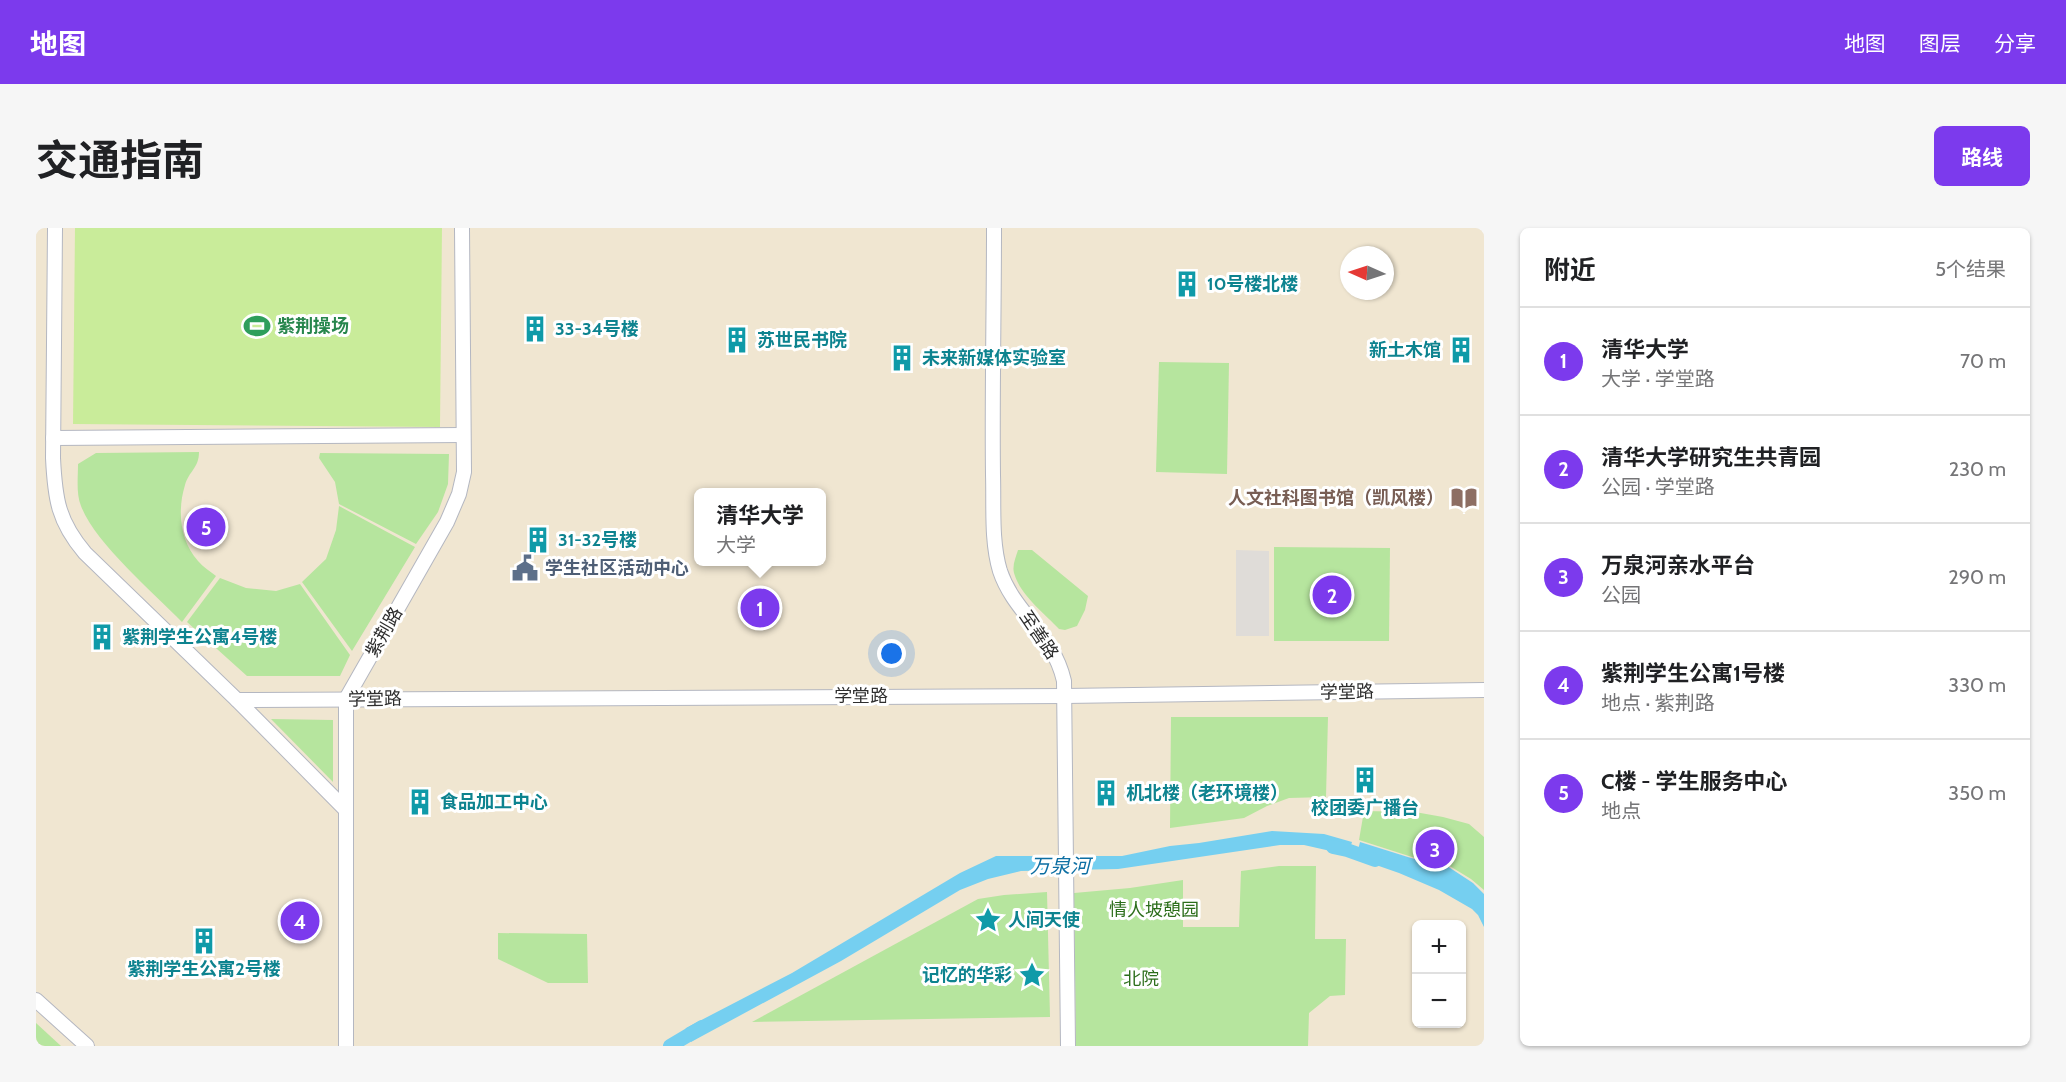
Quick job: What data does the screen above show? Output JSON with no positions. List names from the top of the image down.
{
  "streets": {
    "street": ["紫荆路", "至善路", "学堂路"]
  },
  "crossings": [
    ["紫荆路", "学堂路"],
    ["至善路", "学堂路"]
  ],
  "water": ["万泉河"],
  "parks": ["情人坡憩园", "北院"],
  "places": {
    "building": [
      "10号楼北楼",
      "33-34号楼",
      "苏世民书院",
      "新土木馆",
      "未来新媒体实验室",
      "31-32号楼",
      "紫荆学生公寓4号楼",
      "校团委广播台",
      "机北楼（老环境楼）",
      "食品加工中心",
      "紫荆学生公寓2号楼"
    ],
    "sports": ["紫荆操场"],
    "library": ["人文社科图书馆（凯风楼）"],
    "public building": ["学生社区活动中心"],
    "place": ["人间天使", "记忆的华彩"]
  },
  "north": "left",
  "page": {
    "header": "地图",
    "nav": ["地图", "图层", "分享"],
    "title": "交通指南",
    "buttons": "路线",
    "heading": ["附近", "5个结果"],
    "list": [
      {
        "mark": "1",
        "name": "清华大学",
        "note": "大学 · 学堂路",
        "value": "70 m"
      },
      {
        "mark": "2",
        "name": "清华大学研究生共青园",
        "note": "公园 · 学堂路",
        "value": "230 m"
      },
      {
        "mark": "3",
        "name": "万泉河亲水平台",
        "note": "公园",
        "value": "290 m"
      },
      {
        "mark": "4",
        "name": "紫荆学生公寓1号楼",
        "note": "地点 · 紫荆路",
        "value": "330 m"
      },
      {
        "mark": "5",
        "name": "C楼 - 学生服务中心",
        "note": "地点",
        "value": "350 m"
      }
    ],
    "popup": ["清华大学", "大学"],
    "pins": [
      "5",
      "2",
      "1",
      "3",
      "4"
    ],
    "map_buttons": ["+", "−"]
  }
}
